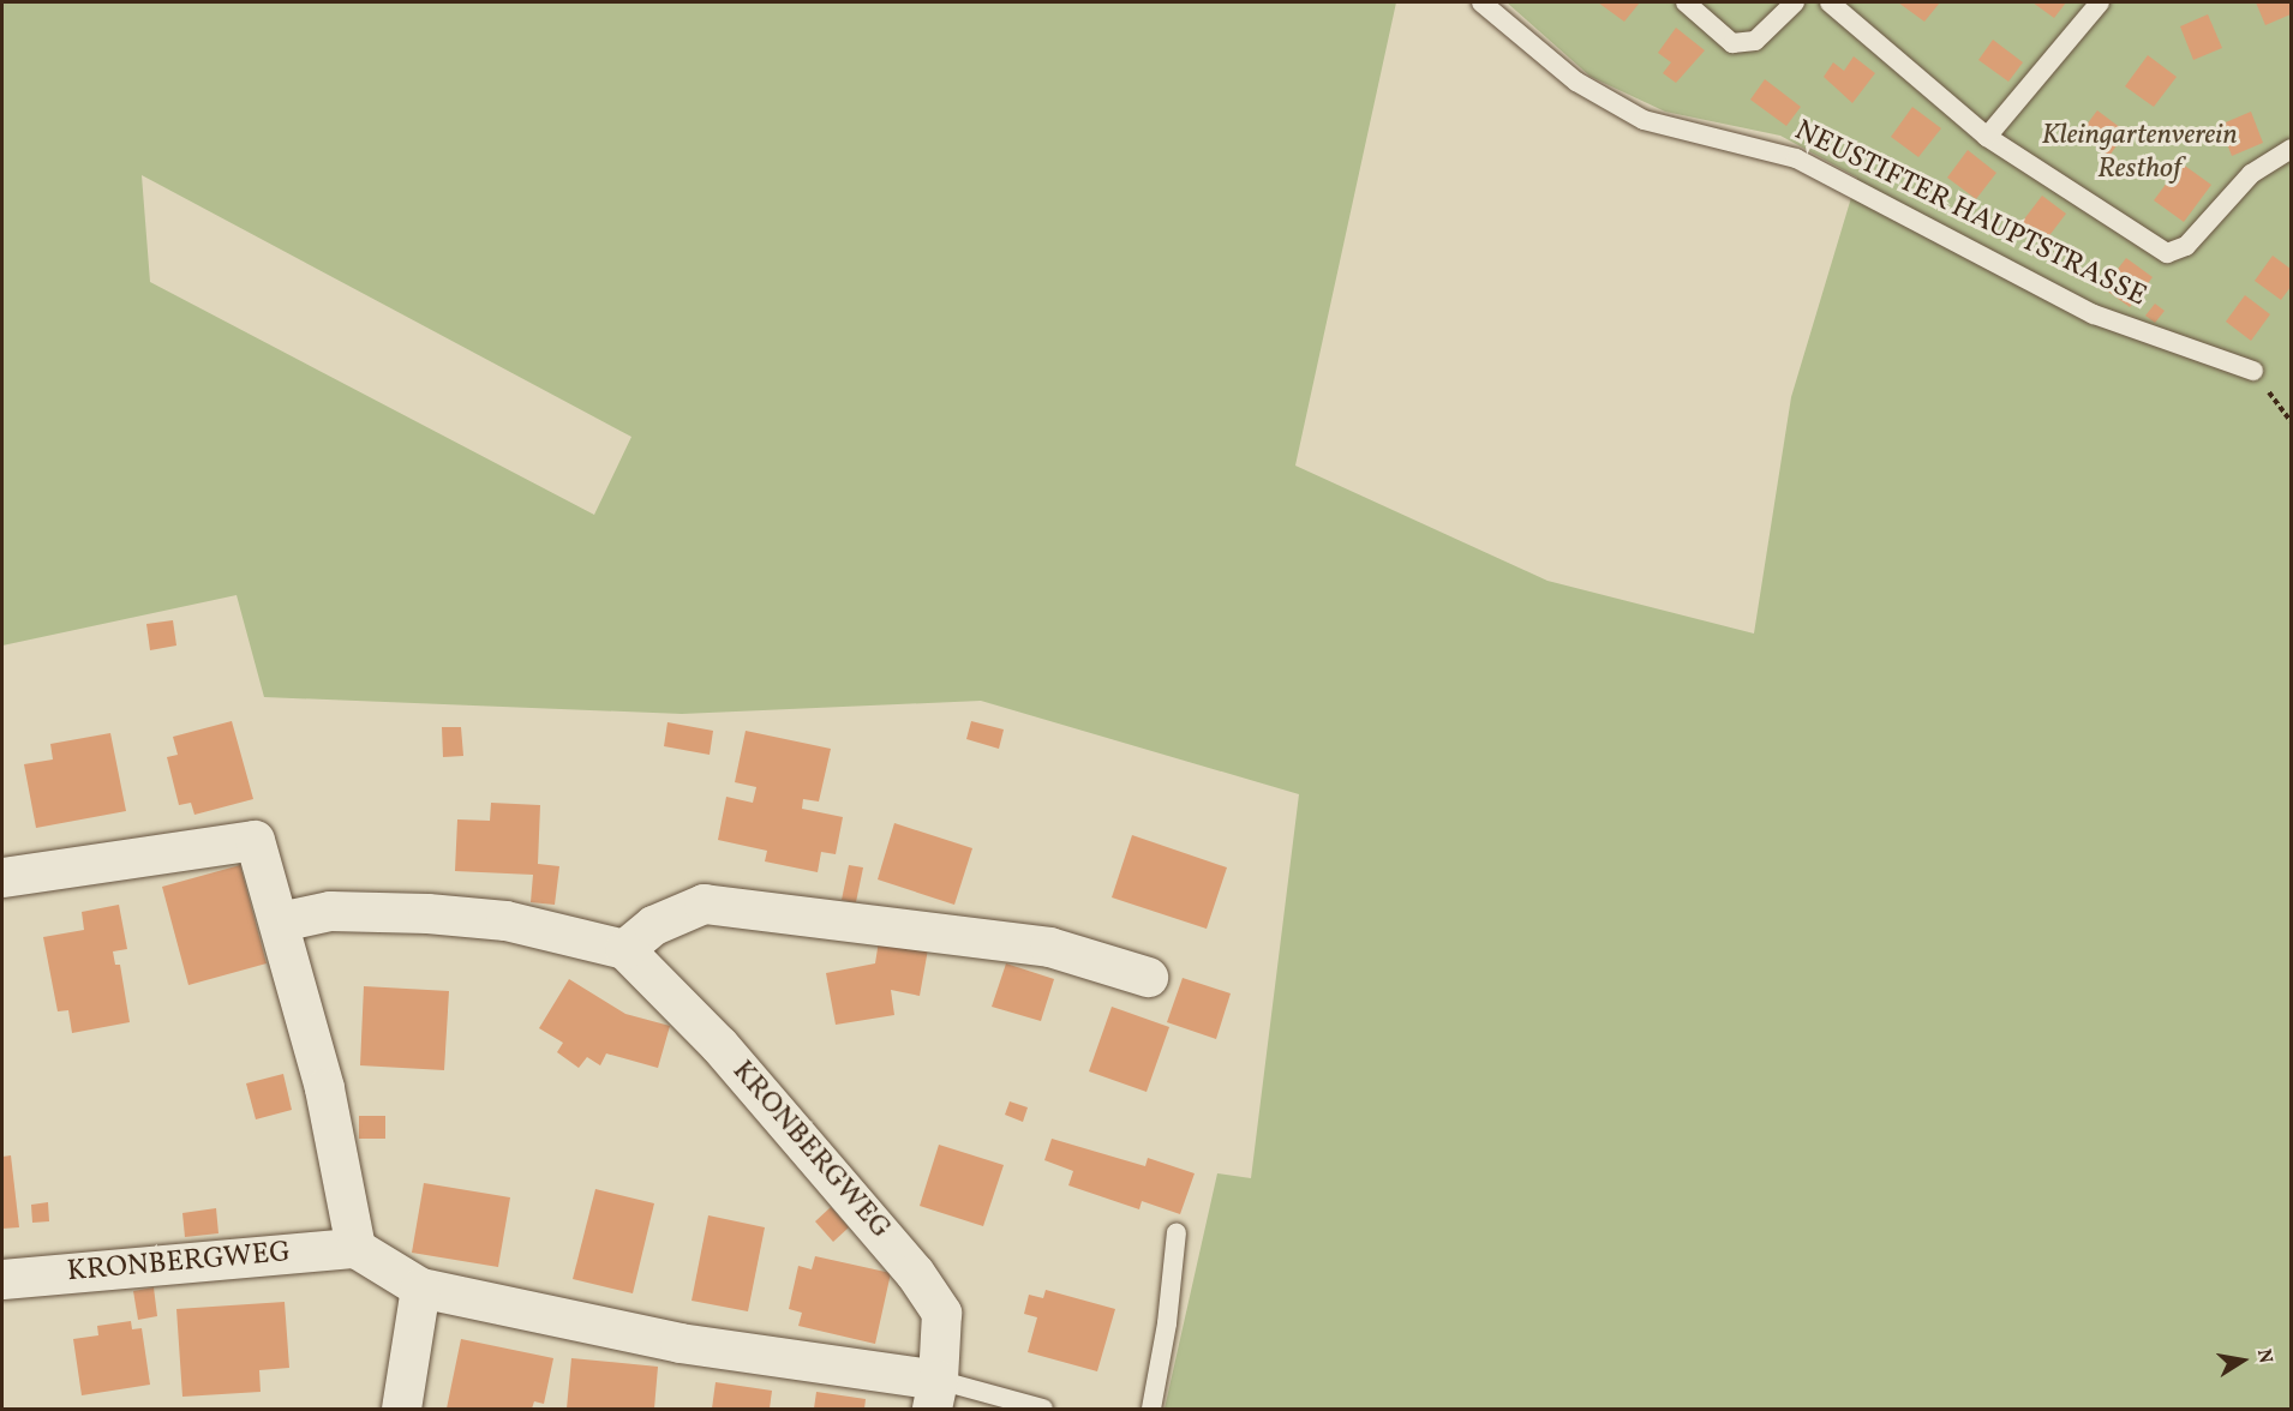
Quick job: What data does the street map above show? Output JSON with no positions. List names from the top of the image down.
{
  "streets": {
    "street": ["KRONBERGWEG"],
    "lane": ["NEUSTIFTER HAUPTSTRASSE"]
  },
  "parks": ["Kleingartenverein Resthof"],
  "north": "right"
}
